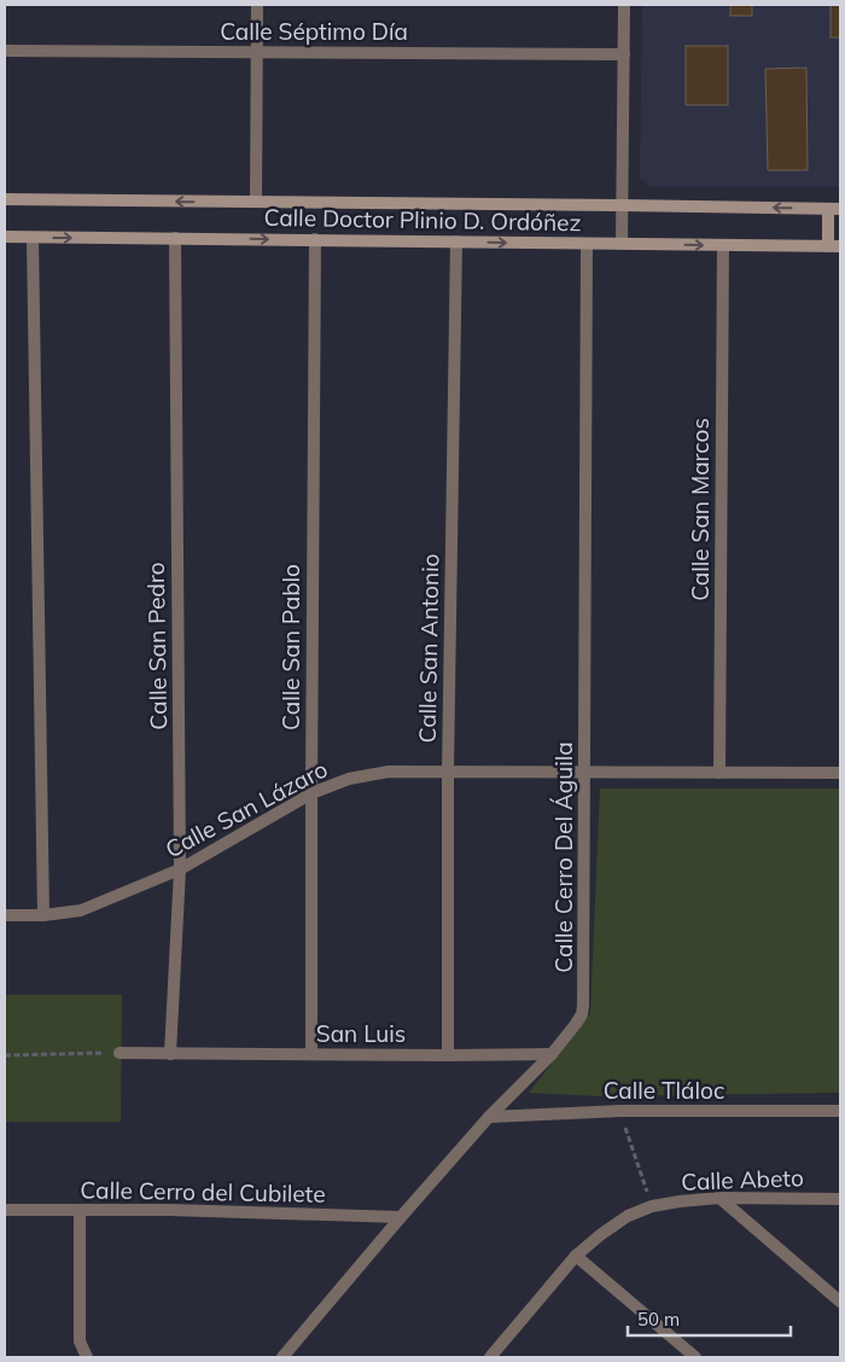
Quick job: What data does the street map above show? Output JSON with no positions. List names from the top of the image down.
{
  "streets": {
    "street": [
      "Calle Séptimo Día",
      "Calle Doctor Plinio D. Ordóñez",
      "Calle San Marcos",
      "Calle San Pedro",
      "Calle San Pablo",
      "Calle San Antonio",
      "Calle San Lázaro",
      "Calle Cerro Del Águila",
      "San Luis",
      "Calle Tláloc",
      "Calle Abeto",
      "Calle Cerro del Cubilete"
    ]
  },
  "crossings": [
    ["Calle Doctor Plinio D. Ordóñez", "Calle San Marcos"],
    ["Calle Doctor Plinio D. Ordóñez", "Calle San Pedro"],
    ["Calle Doctor Plinio D. Ordóñez", "Calle San Pablo"],
    ["Calle Doctor Plinio D. Ordóñez", "Calle San Antonio"],
    ["Calle Doctor Plinio D. Ordóñez", "Calle Cerro Del Águila"],
    ["Calle San Marcos", "Calle San Lázaro"],
    ["Calle San Pedro", "Calle San Lázaro"],
    ["Calle San Pedro", "San Luis"],
    ["Calle San Pablo", "Calle San Lázaro"],
    ["Calle San Pablo", "San Luis"],
    ["Calle San Antonio", "Calle San Lázaro"],
    ["Calle San Antonio", "San Luis"],
    ["Calle San Lázaro", "Calle Cerro Del Águila"],
    ["Calle Cerro Del Águila", "San Luis"],
    ["Calle Cerro Del Águila", "Calle Tláloc"],
    ["Calle Cerro Del Águila", "Calle Cerro del Cubilete"]
  ],
  "scale_bar": "50 m"
}
